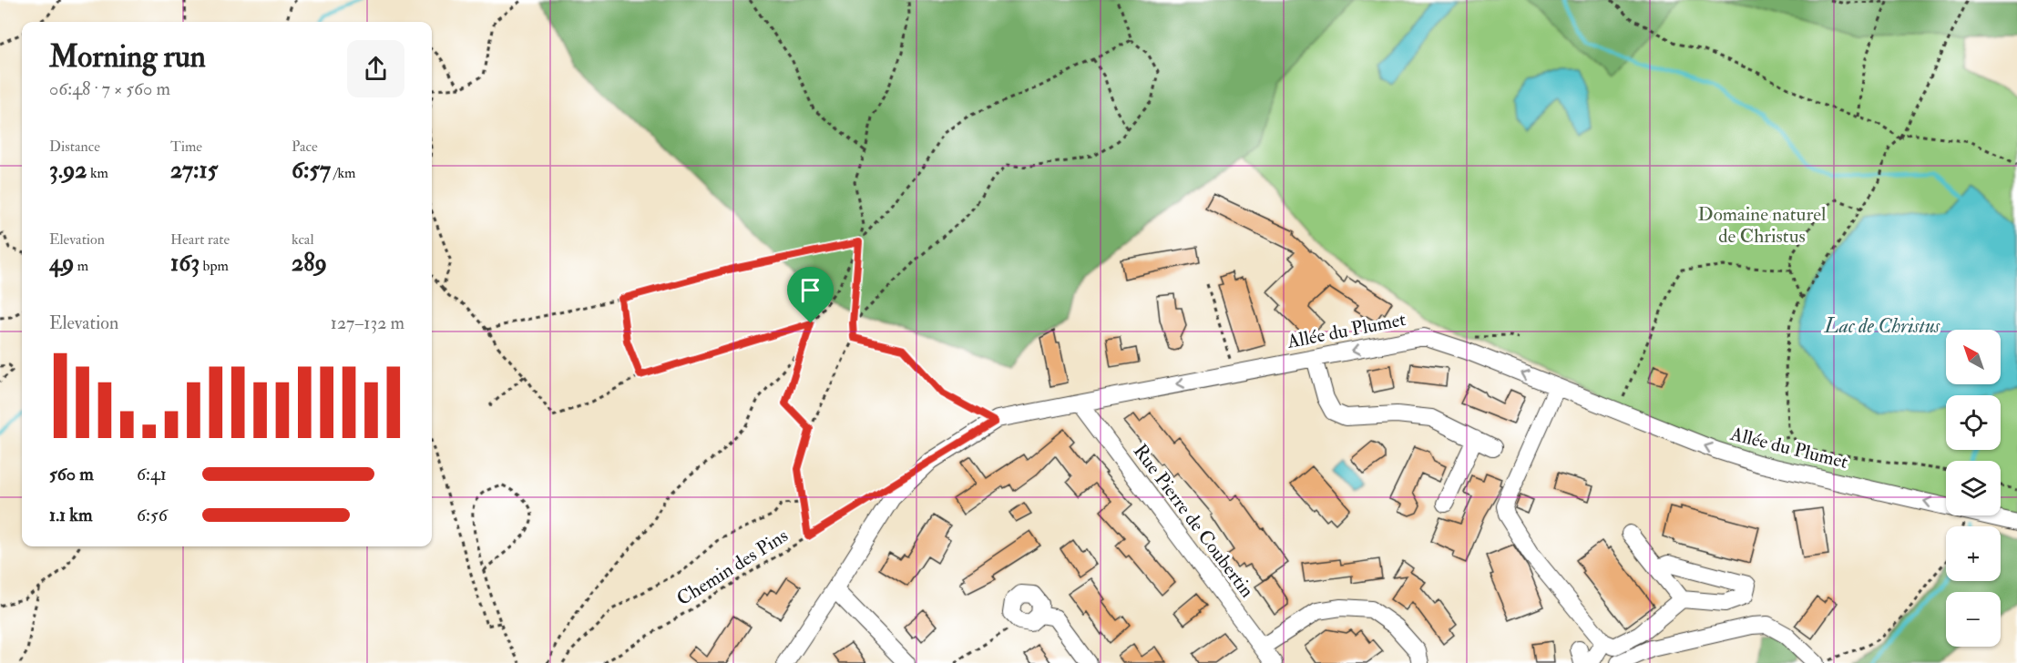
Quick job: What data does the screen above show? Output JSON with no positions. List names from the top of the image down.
{
  "streets": {
    "street": ["Allée du Plumet", "Rue Pierre de Coubertin"],
    "path": ["Chemin des Pins"]
  },
  "crossings": [
    ["Allée du Plumet", "Rue Pierre de Coubertin"]
  ],
  "one_way": ["Allée du Plumet"],
  "water": ["Lac de Christus"],
  "parks": ["Domaine naturel de Christus"],
  "north": "top left",
  "page": {
    "heading": ["Morning run", "06:48 · 7 × 560 m"],
    "stats": [
      ["Distance", "3.92 km"],
      ["Time", "27:15"],
      ["Pace", "6:57 /km"],
      ["Elevation", "49 m"],
      ["Heart rate", "163 bpm"],
      ["kcal", "289"]
    ],
    "chart": ["Elevation", "127–132 m"],
    "map_buttons": ["+", "−"],
    "list": [
      {
        "name": "560 m",
        "note": "6:41"
      },
      {
        "name": "1.1 km",
        "note": "6:56"
      }
    ]
  }
}
